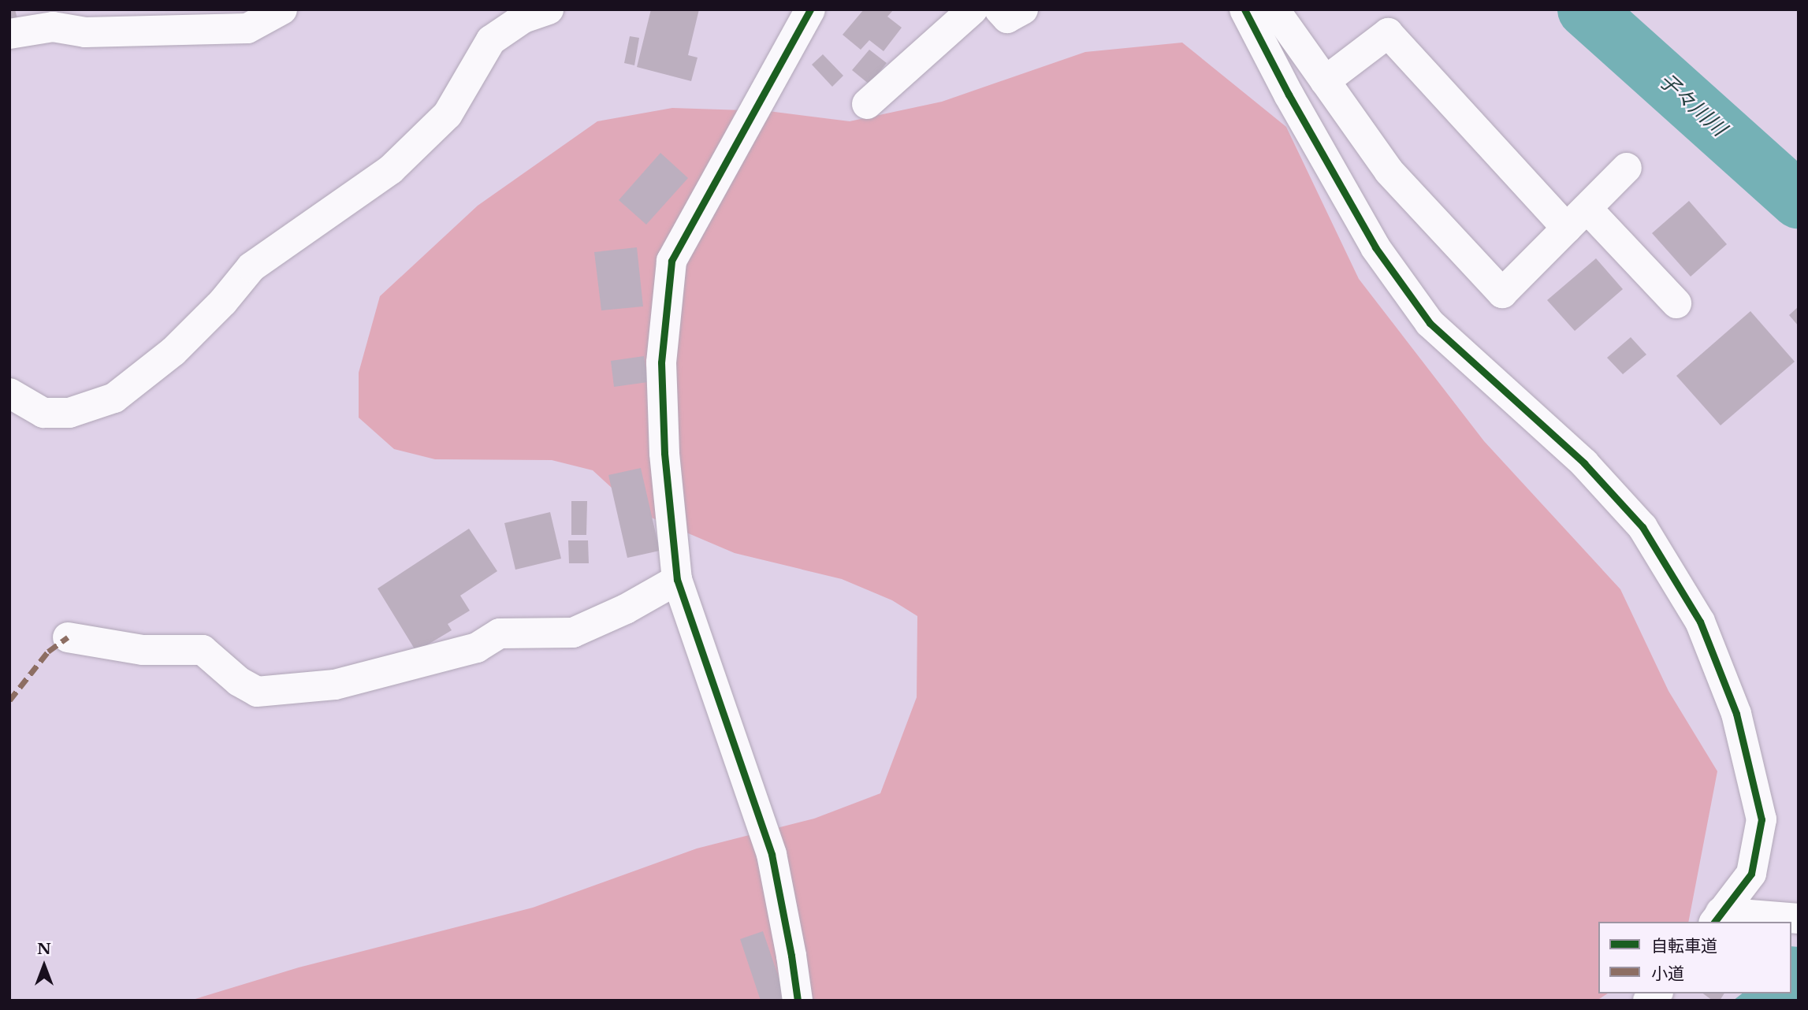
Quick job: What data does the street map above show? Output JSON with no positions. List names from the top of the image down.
{
  "water": ["子々川川"],
  "legend": ["自転車道", "小道"],
  "north": "top"
}
